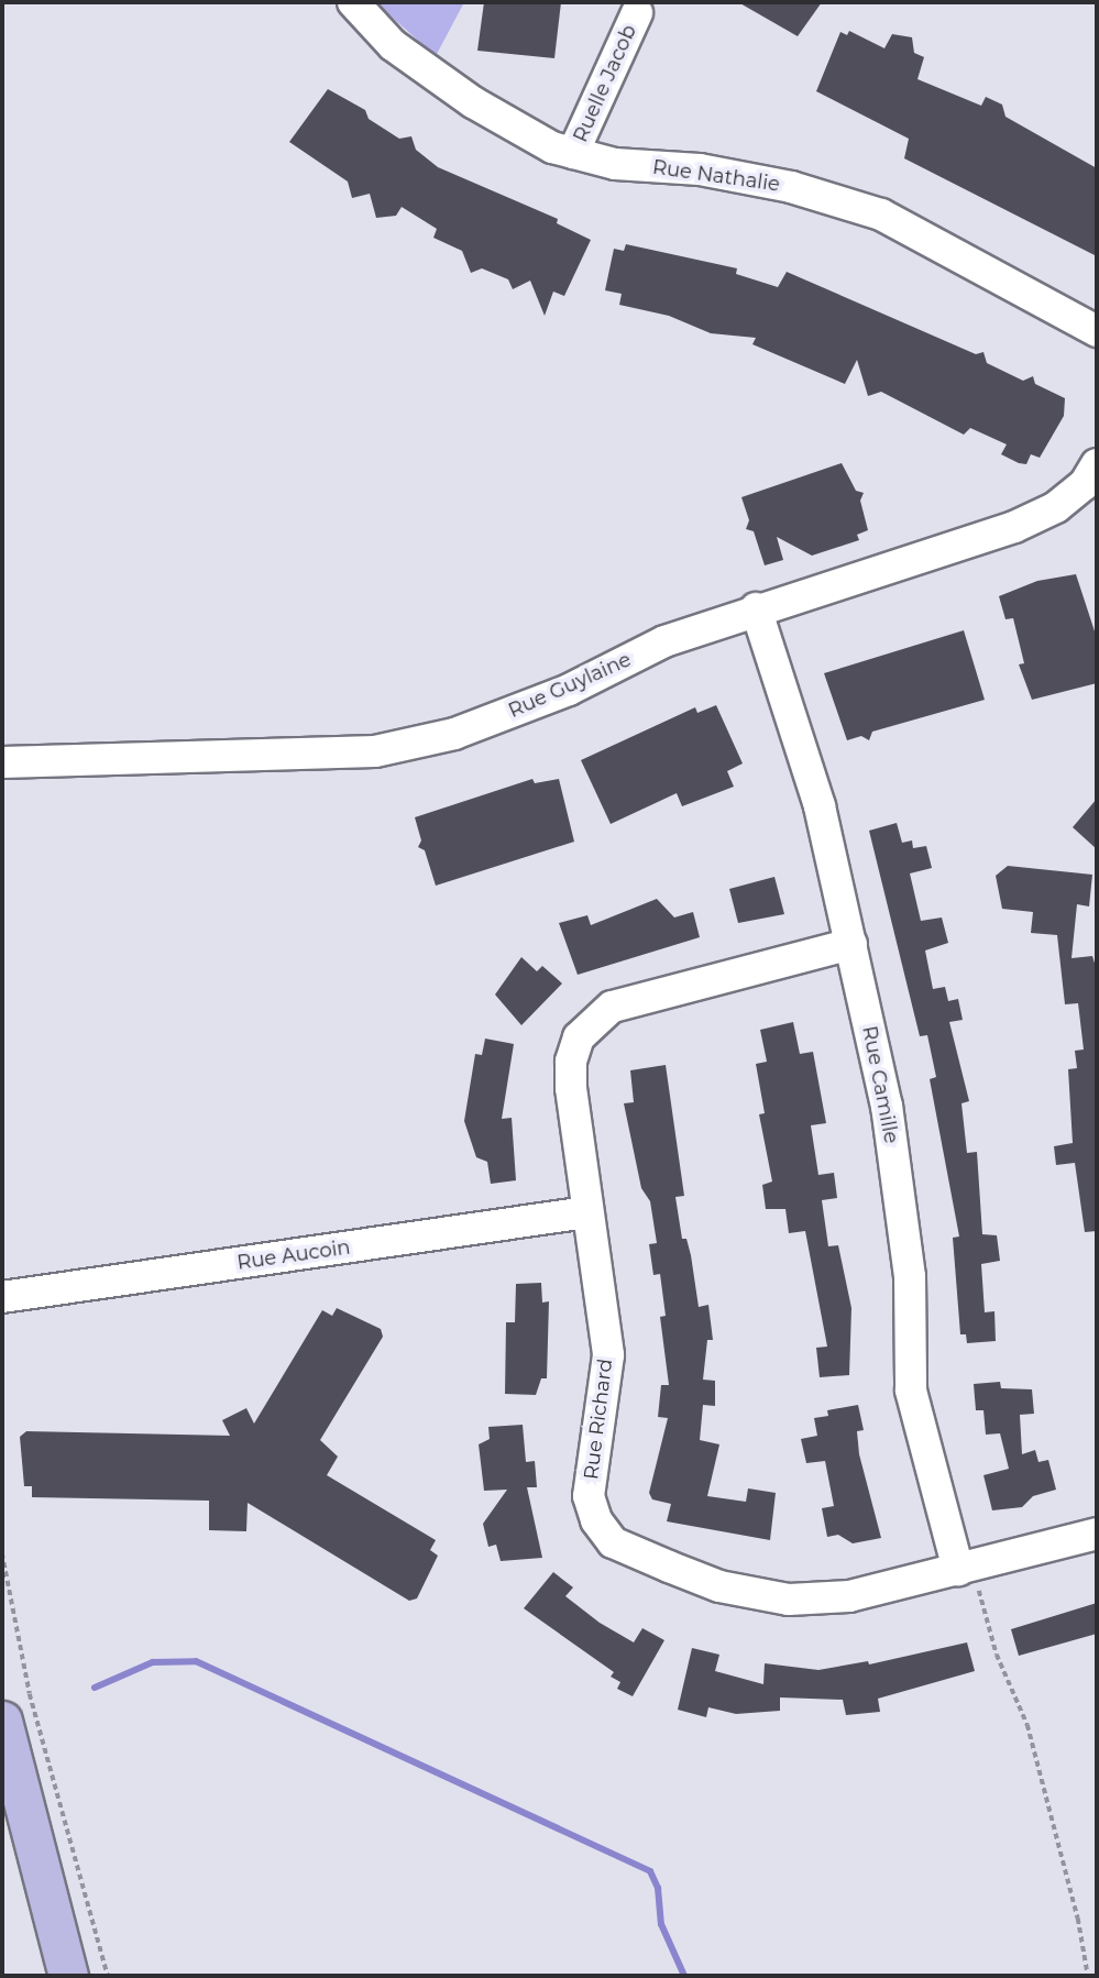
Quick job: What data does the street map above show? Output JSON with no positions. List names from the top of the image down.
{
  "streets": {
    "street": [
      "Ruelle Jacob",
      "Rue Nathalie",
      "Rue Guylaine",
      "Rue Camille",
      "Rue Aucoin",
      "Rue Richard"
    ]
  },
  "crossings": [
    ["Ruelle Jacob", "Rue Nathalie"],
    ["Rue Guylaine", "Rue Camille"],
    ["Rue Camille", "Rue Richard"],
    ["Rue Aucoin", "Rue Richard"]
  ]
}
